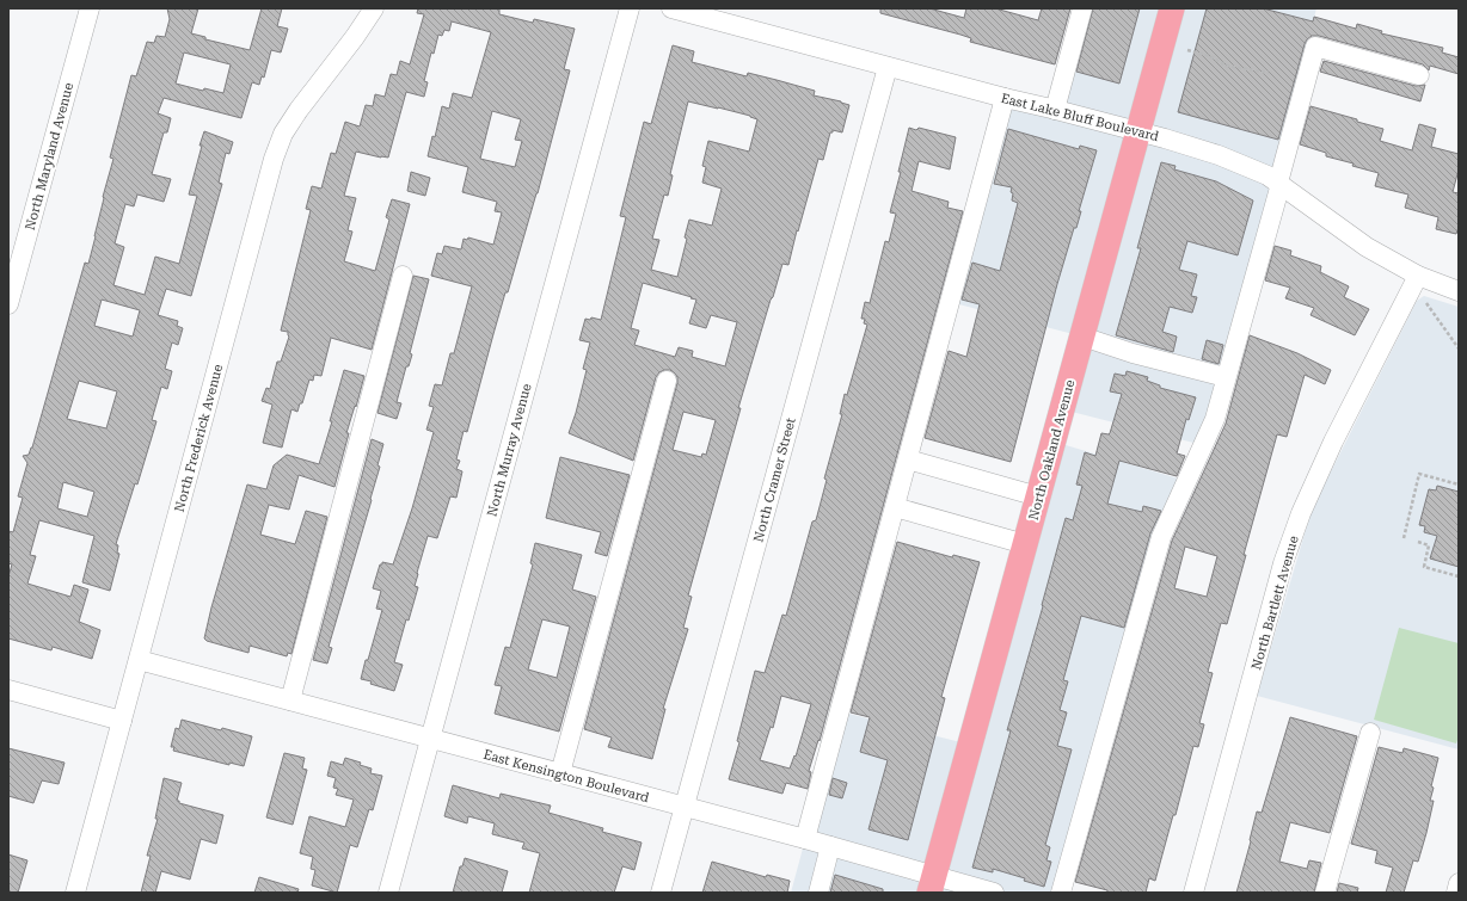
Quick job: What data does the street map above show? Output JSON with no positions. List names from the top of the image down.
{
  "streets": {
    "main road": ["North Oakland Avenue"],
    "street": [
      "East Lake Bluff Boulevard",
      "North Maryland Avenue",
      "North Frederick Avenue",
      "North Murray Avenue",
      "North Cramer Street",
      "North Bartlett Avenue",
      "East Kensington Boulevard"
    ]
  },
  "crossings": [
    ["East Lake Bluff Boulevard", "North Oakland Avenue"],
    ["East Lake Bluff Boulevard", "North Cramer Street"],
    ["East Lake Bluff Boulevard", "North Bartlett Avenue"],
    ["North Frederick Avenue", "East Kensington Boulevard"],
    ["North Murray Avenue", "East Kensington Boulevard"],
    ["North Oakland Avenue", "East Kensington Boulevard"],
    ["North Cramer Street", "East Kensington Boulevard"]
  ]
}
